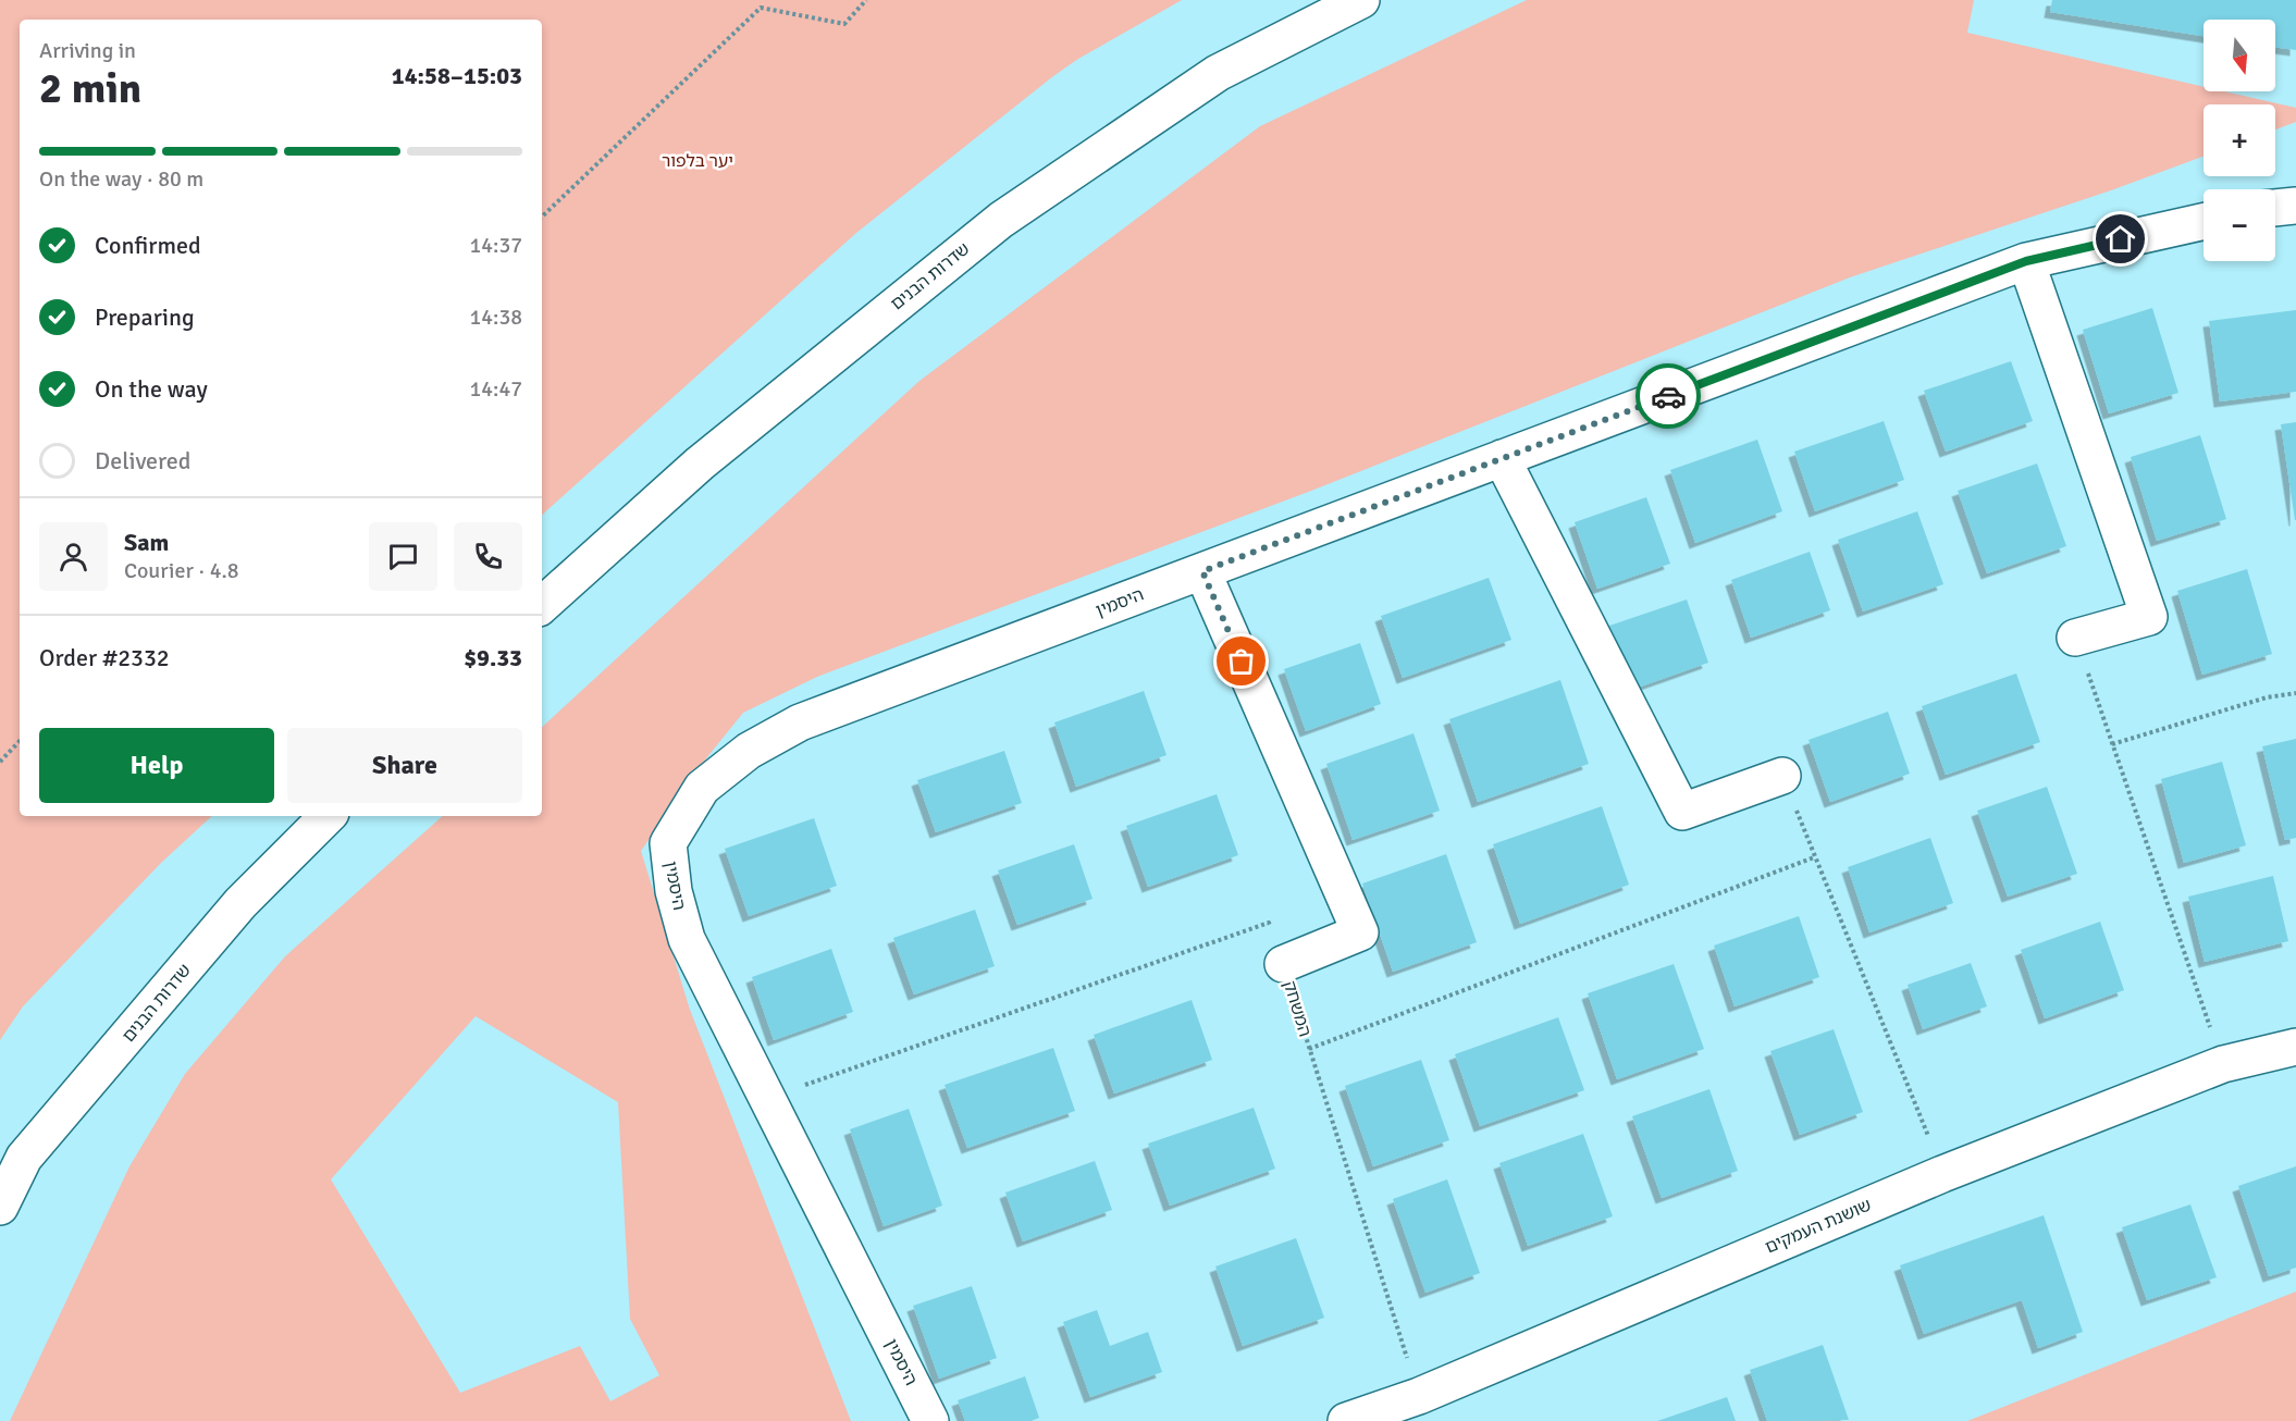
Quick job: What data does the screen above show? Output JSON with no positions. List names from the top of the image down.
{
  "streets": {
    "street": [
      "שדרות הבנים",
      "היסמין",
      "המשחק",
      "שושנת העמקים"
    ]
  },
  "crossings": [
    ["היסמין", "המשחק"],
    ["המשחק", "שושנת העמקים"]
  ],
  "parks": ["יער בלפור"],
  "north": "bottom",
  "page": {
    "map_buttons": ["+", "−"],
    "heading": ["2 min", "Arriving in", "14:58–15:03"],
    "panel": [
      "Sam",
      "Courier · 4.8",
      "Order #2332",
      "$9.33"
    ],
    "bar": "On the way · 80 m",
    "list": [
      ["Confirmed", "14:37"],
      ["Preparing", "14:38"],
      ["On the way", "14:47"],
      "Delivered"
    ],
    "buttons": ["Help", "Share"]
  }
}
